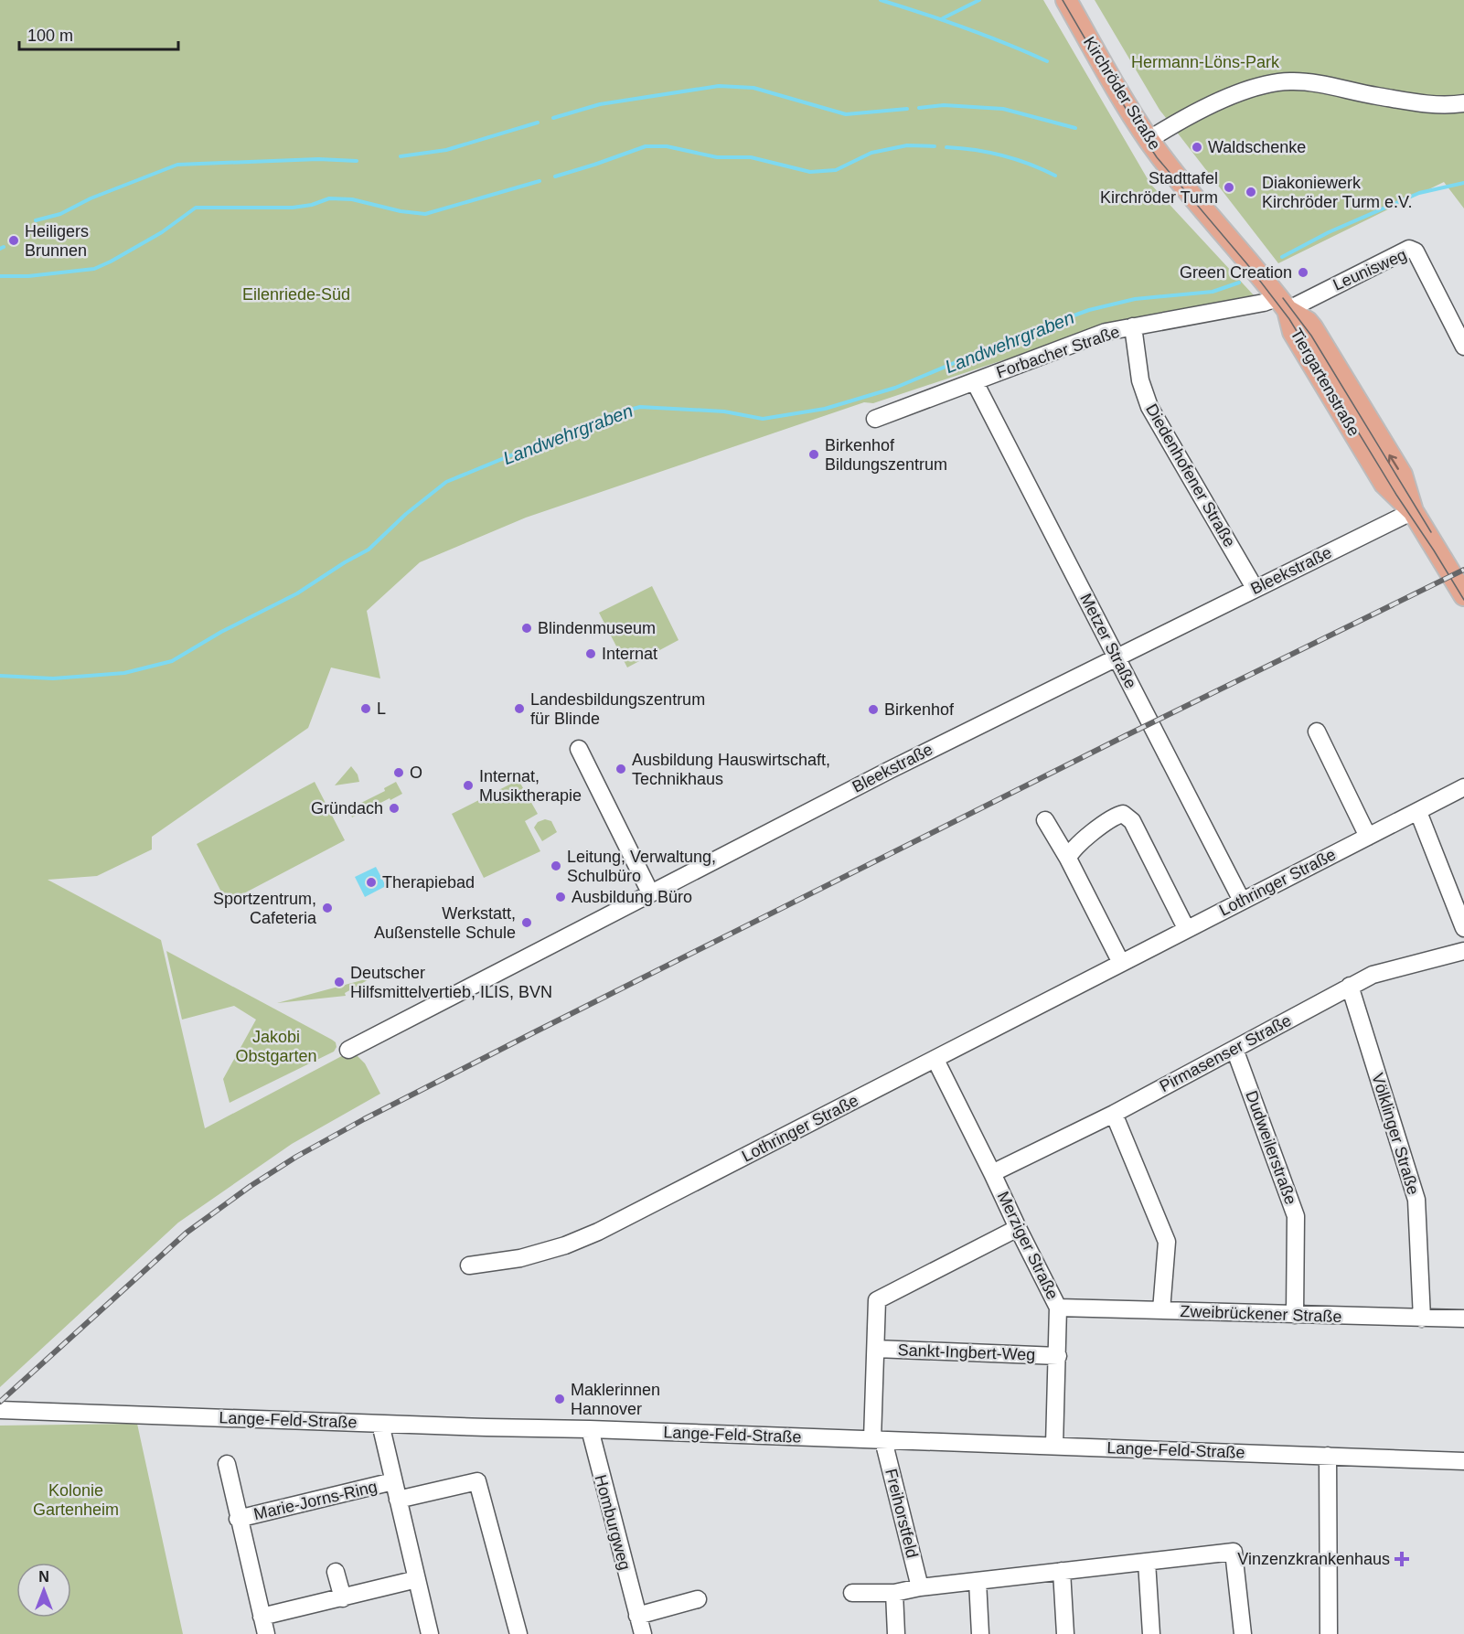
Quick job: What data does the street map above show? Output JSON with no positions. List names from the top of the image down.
{
  "streets": {
    "main road": ["Kirchröder Straße", "Tiergartenstraße"],
    "street": [
      "Leunisweg",
      "Forbacher Straße",
      "Diedenhofener Straße",
      "Bleekstraße",
      "Metzer Straße",
      "Lothringer Straße",
      "Pirmasenser Straße",
      "Völklinger Straße",
      "Dudweilerstraße",
      "Merziger Straße",
      "Zweibrückener Straße",
      "Sankt-Ingbert-Weg",
      "Lange-Feld-Straße",
      "Marie-Jorns-Ring",
      "Freihorstfeld",
      "Homburgweg"
    ]
  },
  "crossings": [
    ["Kirchröder Straße", "Leunisweg"],
    ["Kirchröder Straße", "Forbacher Straße"],
    ["Kirchröder Straße", "Tiergartenstraße"],
    ["Leunisweg", "Forbacher Straße"],
    ["Leunisweg", "Tiergartenstraße"],
    ["Forbacher Straße", "Tiergartenstraße"],
    ["Forbacher Straße", "Diedenhofener Straße"],
    ["Forbacher Straße", "Metzer Straße"],
    ["Tiergartenstraße", "Bleekstraße"],
    ["Diedenhofener Straße", "Bleekstraße"],
    ["Bleekstraße", "Metzer Straße"],
    ["Metzer Straße", "Lothringer Straße"],
    ["Lothringer Straße", "Merziger Straße"],
    ["Pirmasenser Straße", "Völklinger Straße"],
    ["Pirmasenser Straße", "Dudweilerstraße"],
    ["Pirmasenser Straße", "Merziger Straße"],
    ["Völklinger Straße", "Zweibrückener Straße"],
    ["Dudweilerstraße", "Zweibrückener Straße"],
    ["Merziger Straße", "Zweibrückener Straße"],
    ["Merziger Straße", "Sankt-Ingbert-Weg"],
    ["Merziger Straße", "Lange-Feld-Straße"],
    ["Sankt-Ingbert-Weg", "Lange-Feld-Straße"],
    ["Sankt-Ingbert-Weg", "Freihorstfeld"],
    ["Lange-Feld-Straße", "Marie-Jorns-Ring"],
    ["Lange-Feld-Straße", "Freihorstfeld"],
    ["Lange-Feld-Straße", "Homburgweg"]
  ],
  "water": ["Landwehrgraben"],
  "parks": [
    "Hermann-Löns-Park",
    "Eilenriede-Süd",
    "Jakobi Obstgarten",
    "Kolonie Gartenheim"
  ],
  "places": {
    "other": [
      "Waldschenke",
      "Stadttafel Kirchröder Turm",
      "Diakoniewerk Kirchröder Turm e.V.",
      "Heiligers Brunnen",
      "Green Creation",
      "Birkenhof Bildungszentrum",
      "Blindenmuseum",
      "Internat",
      "L",
      "Landesbildungszentrum für Blinde",
      "Birkenhof",
      "Ausbildung Hauswirtschaft, Technikhaus",
      "O",
      "Internat, Musiktherapie",
      "Gründach",
      "Leitung, Verwaltung, Schulbüro",
      "Therapiebad",
      "Ausbildung Büro",
      "Sportzentrum, Cafeteria",
      "Werkstatt, Außenstelle Schule",
      "Deutscher Hilfsmittelvertieb, ILIS, BVN",
      "Maklerinnen Hannover"
    ],
    "health": ["Vinzenzkrankenhaus"]
  },
  "scale_bar": "100 m",
  "north": "top"
}
